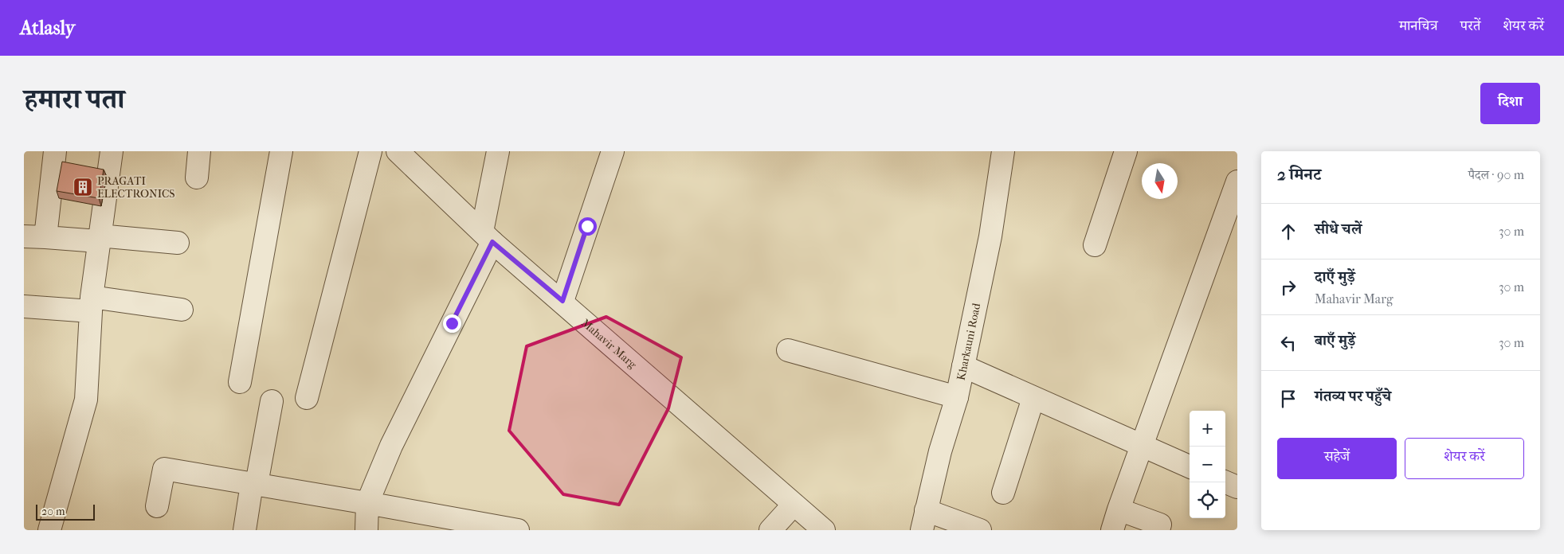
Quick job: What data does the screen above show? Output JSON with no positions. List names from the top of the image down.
{
  "streets": {
    "street": ["Mahavir Marg", "Kharkauni Road"]
  },
  "places": {
    "building": ["PRAGATI ELECTRONICS"]
  },
  "scale_bar": "20 m",
  "north": "bottom",
  "page": {
    "header": "Atlasly",
    "nav": ["मानचित्र", "परतें", "शेयर करें"],
    "title": "हमारा पता",
    "buttons": [
      "दिशा",
      ["सहेजें", "शेयर करें"]
    ],
    "heading": ["2 मिनट", "पैदल · 90 m"],
    "list": [
      ["सीधे चलें", "30 m"],
      ["दाएँ मुड़ें", "Mahavir Marg", "30 m"],
      ["बाएँ मुड़ें", "30 m"],
      "गंतव्य पर पहुँचे"
    ],
    "map_buttons": ["+", "−"],
    "scale": "20 m"
  }
}
